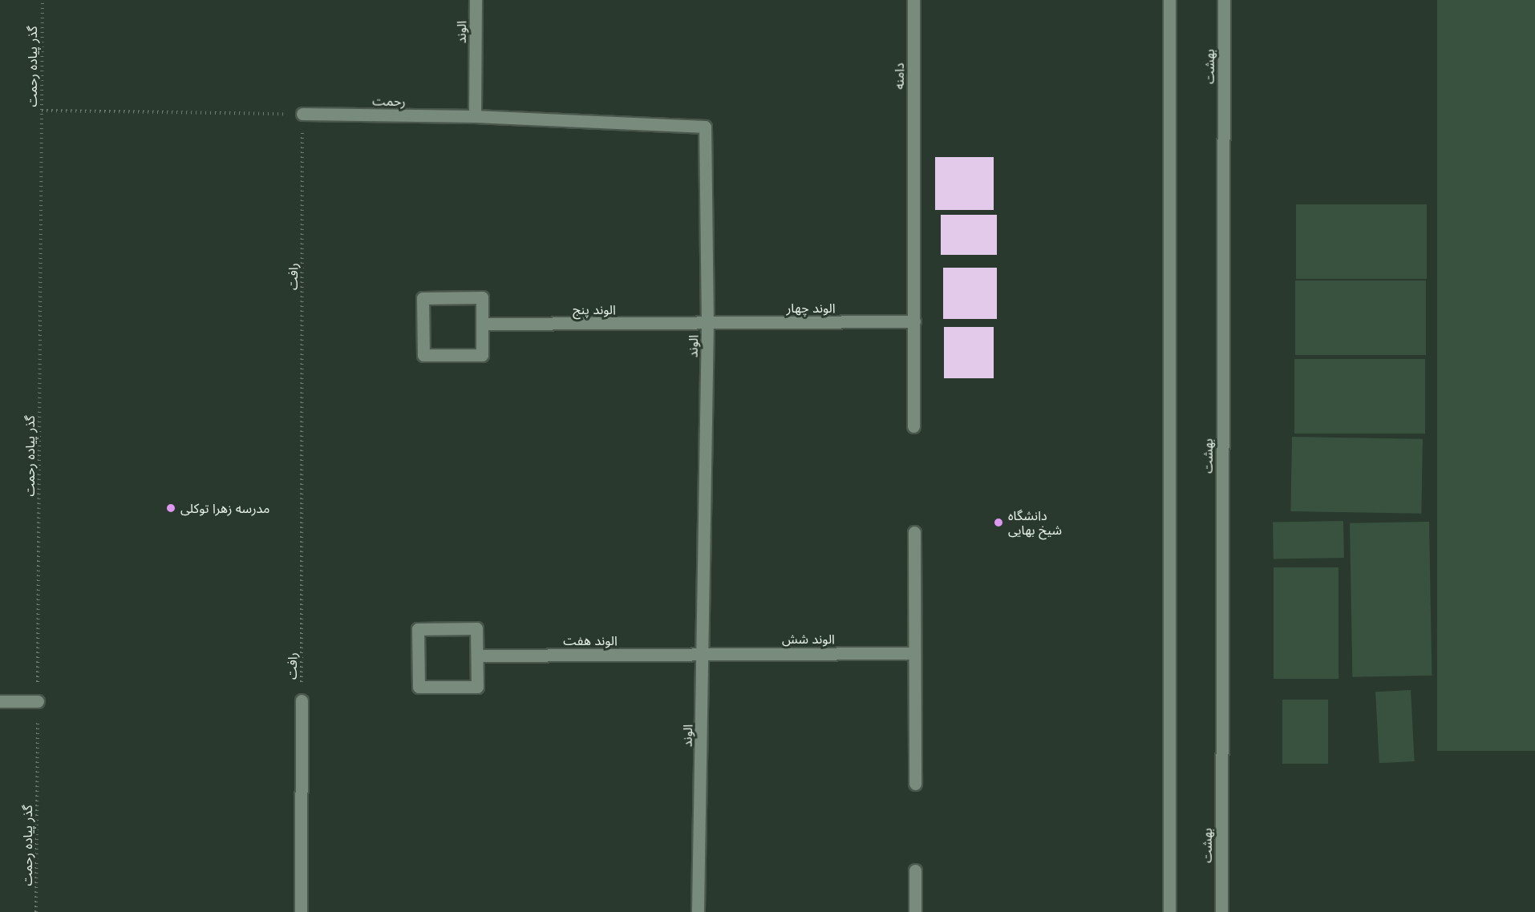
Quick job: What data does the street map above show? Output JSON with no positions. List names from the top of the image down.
{
  "streets": {
    "street": [
      "الوند",
      "بهشت",
      "دامنه",
      "رحمت",
      "الوند چهار",
      "الوند پنج",
      "الوند شش",
      "الوند هفت"
    ],
    "path": ["گذر پیاده رحمت", "رافت"]
  },
  "crossings": [
    ["الوند", "رحمت"],
    ["الوند", "الوند چهار"],
    ["الوند", "الوند پنج"],
    ["الوند", "الوند شش"],
    ["الوند", "الوند هفت"],
    ["دامنه", "الوند چهار"],
    ["رحمت", "رافت"],
    ["الوند چهار", "الوند پنج"],
    ["الوند شش", "الوند هفت"]
  ],
  "places": ["مدرسه زهرا توکلی", "دانشگاه شیخ بهایی"]
}
